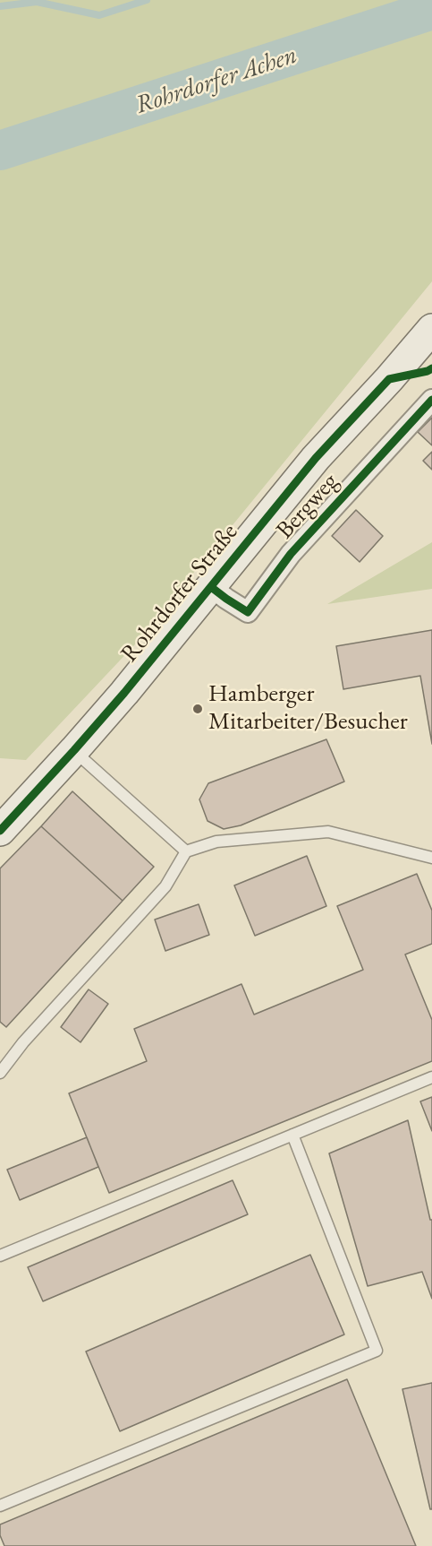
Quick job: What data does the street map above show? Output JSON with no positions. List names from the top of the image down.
{
  "streets": {
    "main road": ["Rohrdorfer Straße"],
    "street": ["Bergweg"]
  },
  "crossings": [
    ["Bergweg", "Rohrdorfer Straße"]
  ],
  "water": ["Rohrdorfer Achen"],
  "places": ["Hamberger Mitarbeiter/Besucher"]
}
